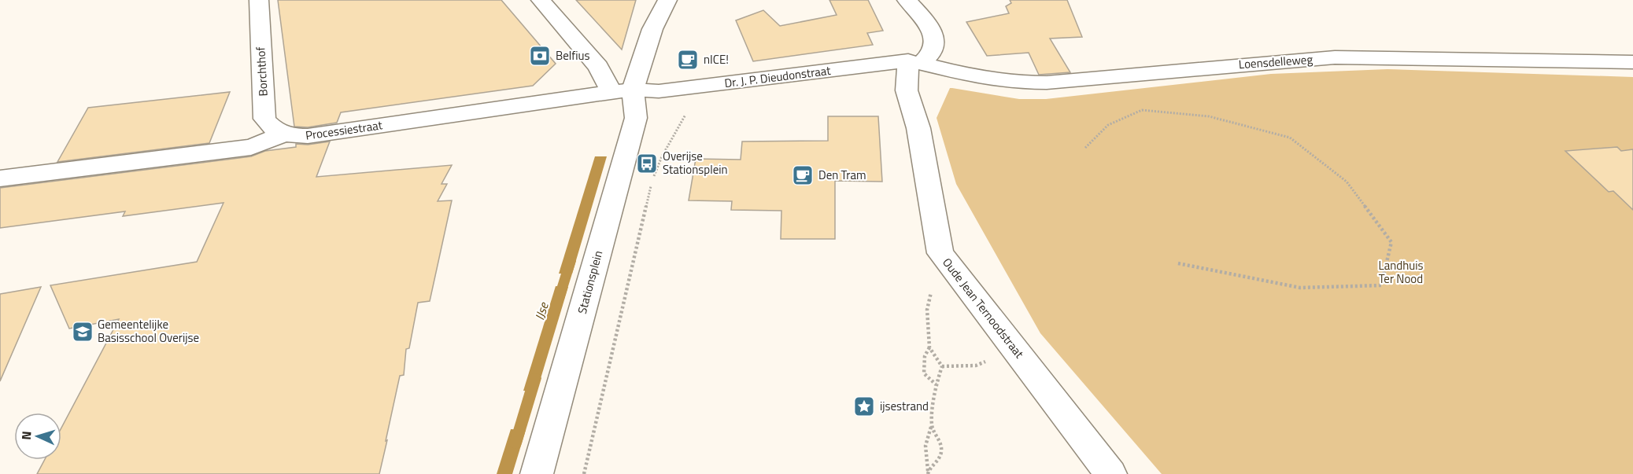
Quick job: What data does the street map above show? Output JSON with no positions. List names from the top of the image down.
{
  "streets": {
    "street": [
      "Loensdelleweg",
      "Borchthof",
      "Dr. J. P. Dieudonstraat",
      "Processiestraat",
      "Stationsplein",
      "Oude Jean Ternoodstraat"
    ]
  },
  "crossings": [
    ["Loensdelleweg", "Dr. J. P. Dieudonstraat"],
    ["Loensdelleweg", "Oude Jean Ternoodstraat"],
    ["Borchthof", "Processiestraat"],
    ["Dr. J. P. Dieudonstraat", "Processiestraat"],
    ["Dr. J. P. Dieudonstraat", "Stationsplein"],
    ["Dr. J. P. Dieudonstraat", "Oude Jean Ternoodstraat"],
    ["Processiestraat", "Stationsplein"]
  ],
  "water": ["IJse"],
  "parks": ["Landhuis Ter Nood"],
  "places": {
    "bank": ["Belfius"],
    "cafe": ["nICE!", "Den Tram"],
    "bus stop": ["Overijse Stationsplein"],
    "school or university": ["Gemeentelijke Basisschool Overijse"],
    "place": ["ijsestrand"]
  },
  "north": "left"
}
